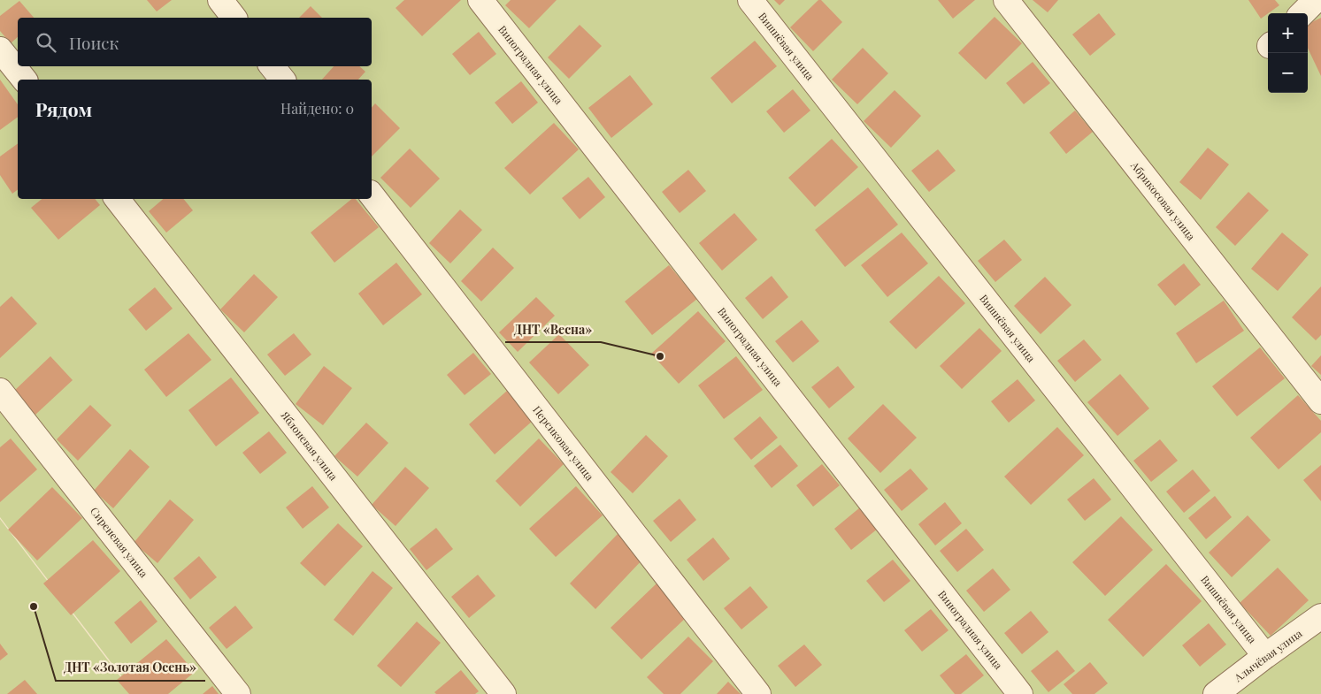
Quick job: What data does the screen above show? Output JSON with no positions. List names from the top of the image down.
{
  "streets": {
    "lane": [
      "Вишнёвая улица",
      "Виноградная улица",
      "Абрикосовая улица",
      "Персиковая улица",
      "Яблоневая улица",
      "Сиреневая улица",
      "Алычёвая улица"
    ]
  },
  "crossings": [
    ["Вишнёвая улица", "Алычёвая улица"]
  ],
  "places": ["ДНТ «Весна»", "ДНТ «Золотая Осень»"],
  "page": {
    "map_buttons": ["+", "−"],
    "search": "Поиск",
    "heading": ["Рядом", "Найдено: 0"]
  }
}
